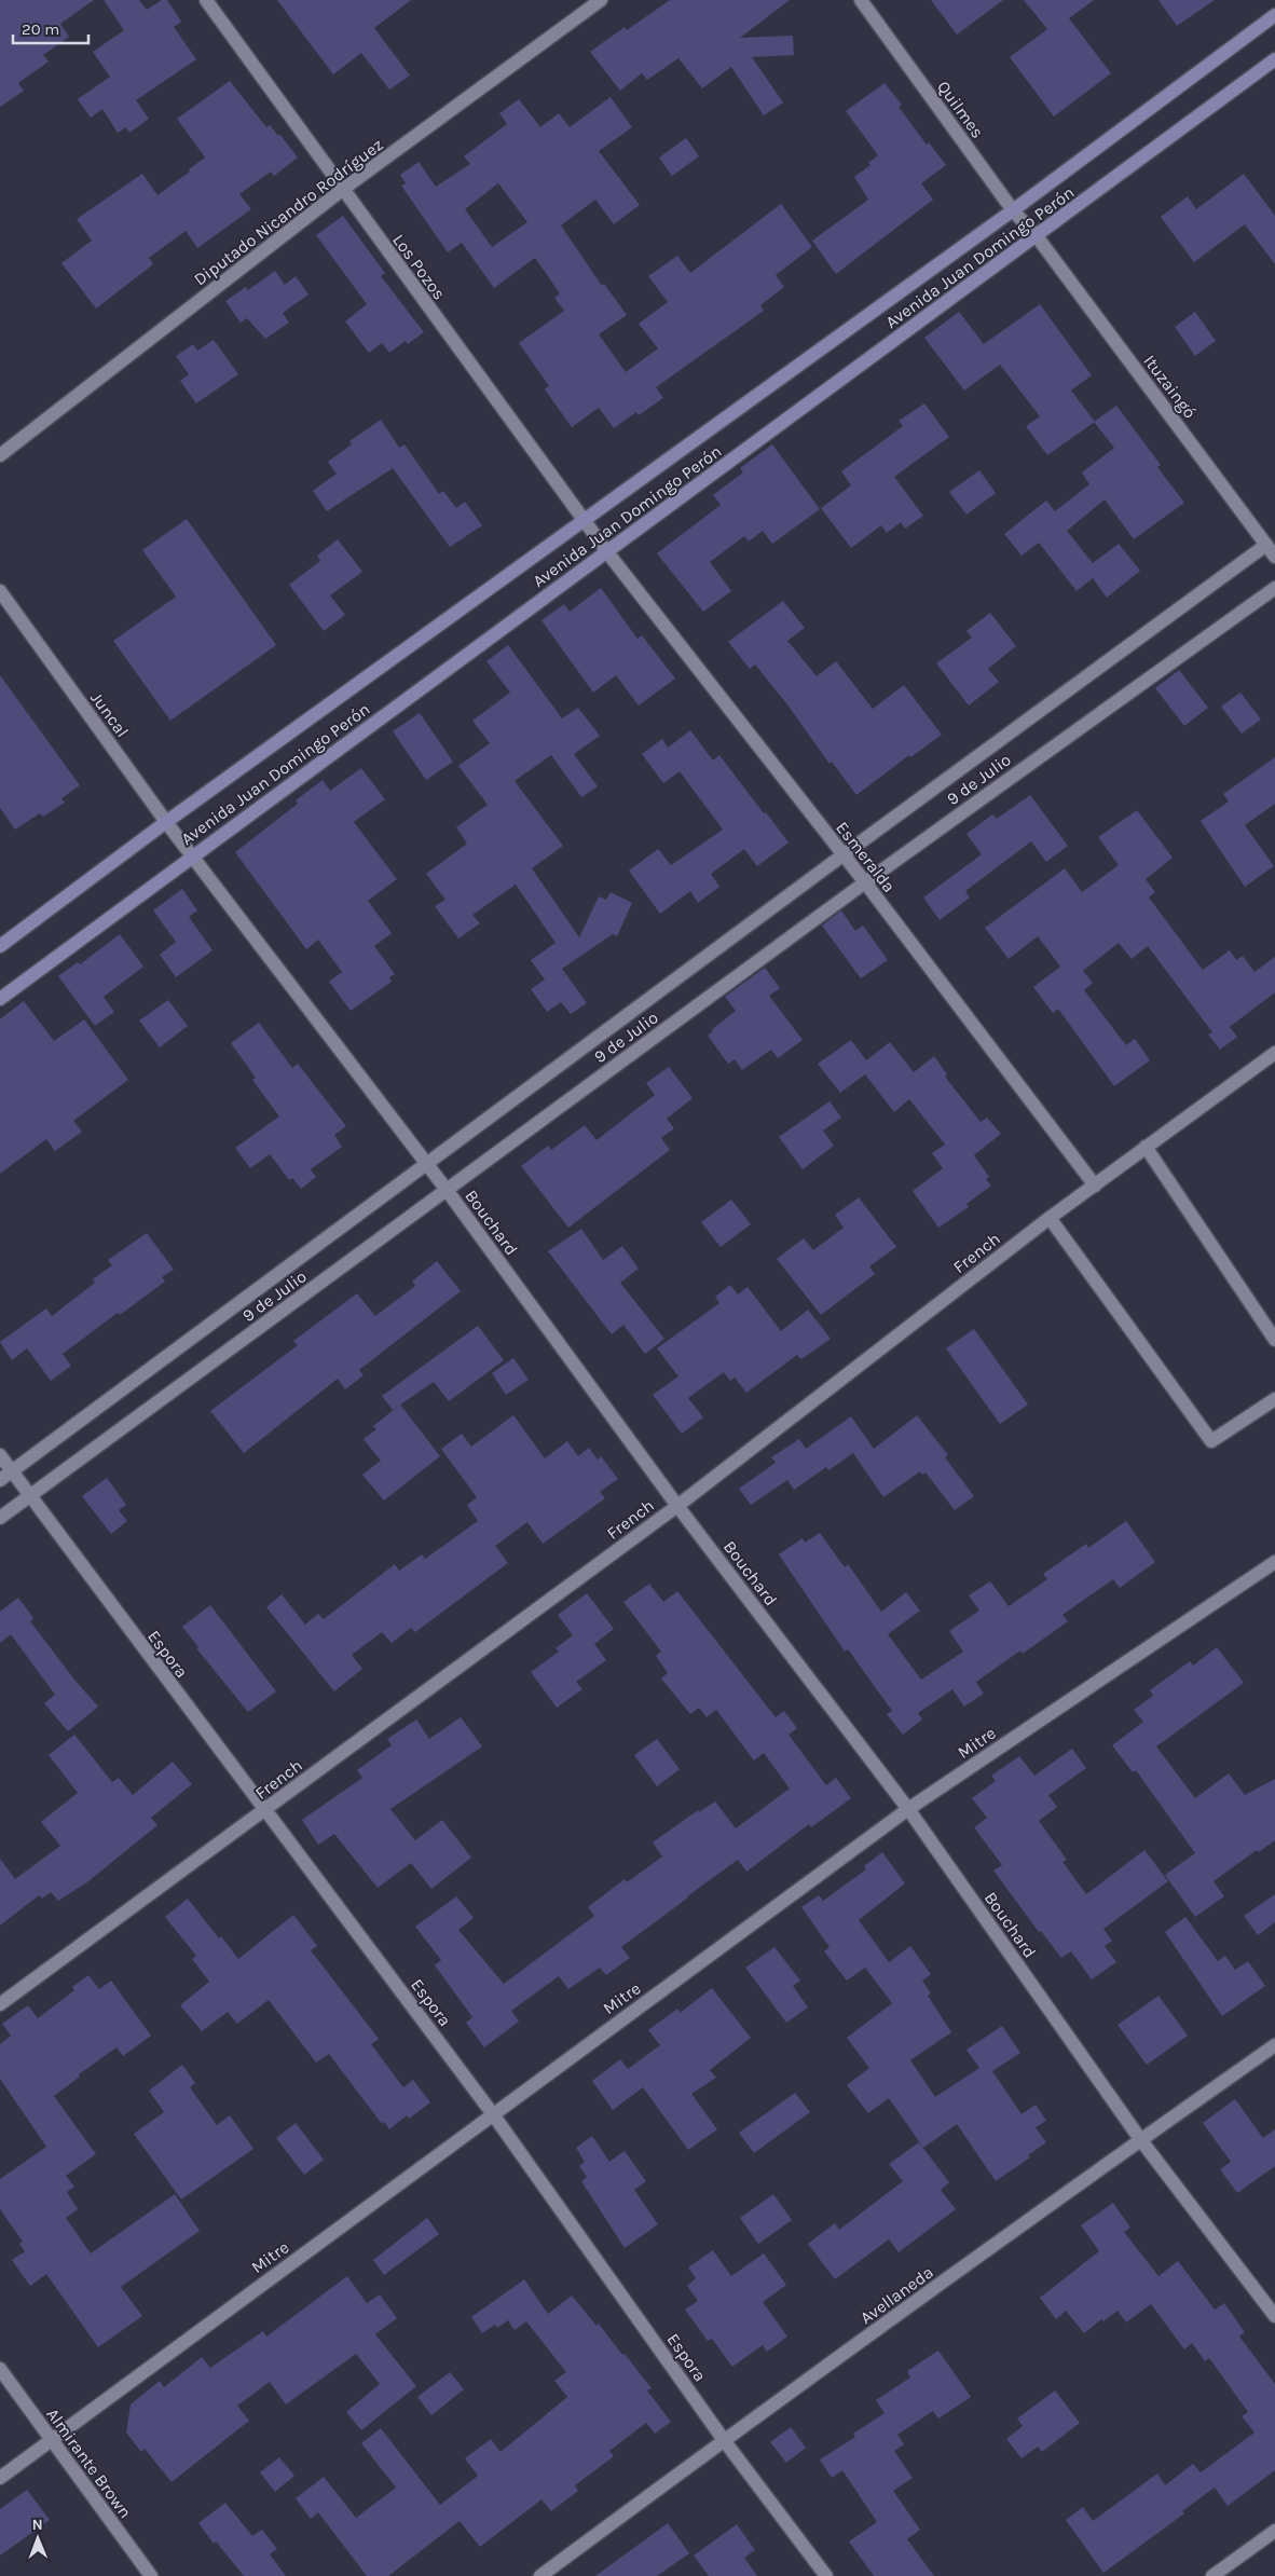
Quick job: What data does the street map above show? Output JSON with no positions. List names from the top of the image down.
{
  "streets": {
    "main road": ["Avenida Juan Domingo Perón"],
    "street": [
      "Quilmes",
      "Diputado Nicandro Rodríguez",
      "Los Pozos",
      "Ituzaingó",
      "Juncal",
      "9 de Julio",
      "Esmeralda",
      "Bouchard",
      "French",
      "Espora",
      "Mitre",
      "Avellaneda",
      "Almirante Brown"
    ]
  },
  "crossings": [
    ["Quilmes", "Avenida Juan Domingo Perón"],
    ["Quilmes", "Ituzaingó"],
    ["Diputado Nicandro Rodríguez", "Los Pozos"],
    ["Avenida Juan Domingo Perón", "Los Pozos"],
    ["Avenida Juan Domingo Perón", "Ituzaingó"],
    ["Avenida Juan Domingo Perón", "Juncal"],
    ["Avenida Juan Domingo Perón", "Esmeralda"],
    ["Avenida Juan Domingo Perón", "Bouchard"],
    ["Los Pozos", "Esmeralda"],
    ["Ituzaingó", "9 de Julio"],
    ["Juncal", "Bouchard"],
    ["9 de Julio", "Esmeralda"],
    ["9 de Julio", "Bouchard"],
    ["9 de Julio", "Espora"],
    ["Esmeralda", "French"],
    ["Bouchard", "French"],
    ["Bouchard", "Mitre"],
    ["Bouchard", "Avellaneda"],
    ["French", "Espora"],
    ["Espora", "Mitre"],
    ["Espora", "Avellaneda"],
    ["Mitre", "Almirante Brown"]
  ],
  "scale_bar": "20 m",
  "north": "top"
}
